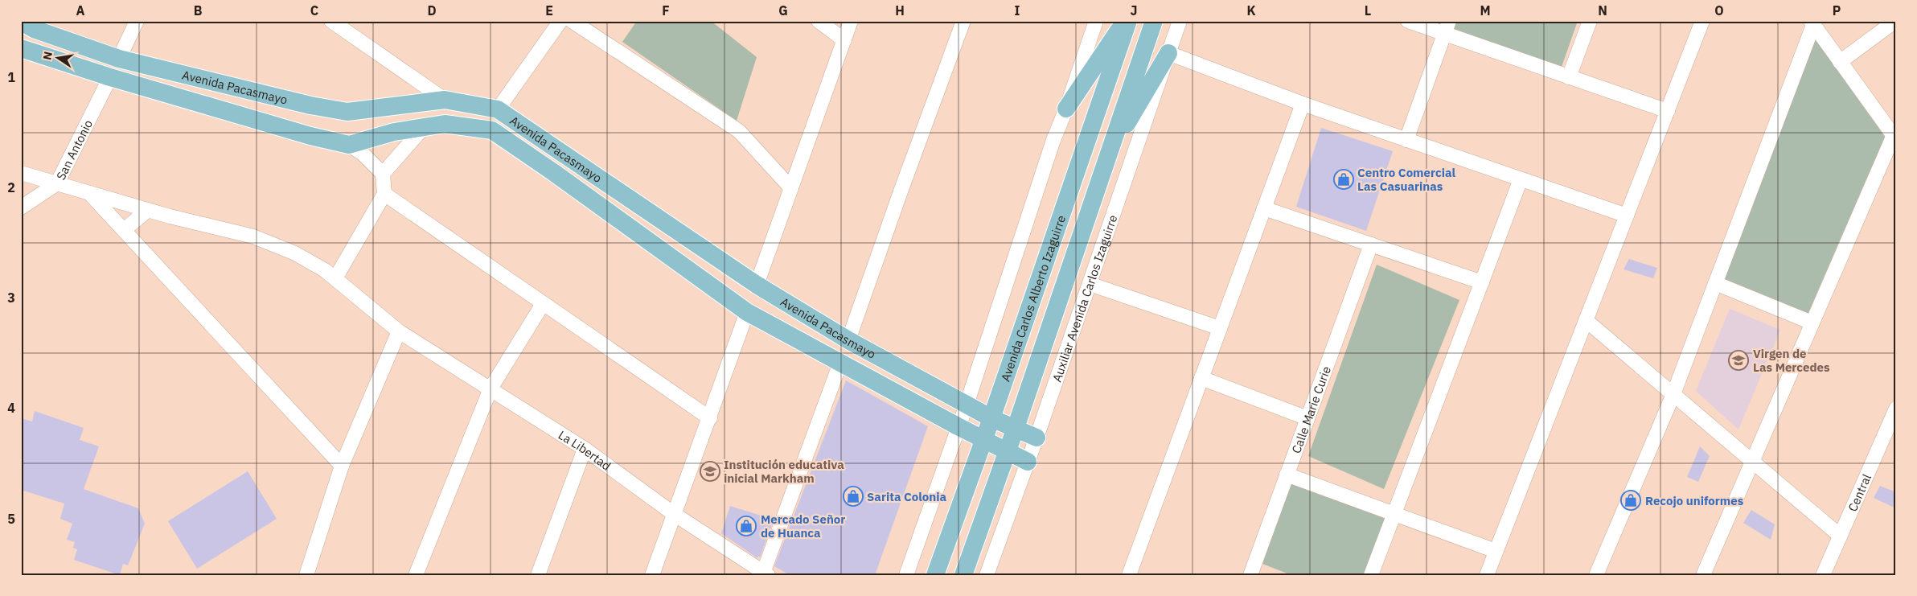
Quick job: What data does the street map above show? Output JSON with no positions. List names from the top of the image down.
{
  "streets": {
    "main road": ["Avenida Pacasmayo", "Avenida Carlos Alberto Izaguirre"],
    "street": [
      "San Antonio",
      "Auxiliar Avenida Carlos Izaguirre",
      "Calle Marie Curie",
      "La Libertad",
      "Central"
    ]
  },
  "crossings": [
    ["Avenida Pacasmayo", "San Antonio"],
    ["Avenida Pacasmayo", "Avenida Carlos Alberto Izaguirre"],
    ["Avenida Pacasmayo", "Auxiliar Avenida Carlos Izaguirre"],
    ["San Antonio", "La Libertad"]
  ],
  "places": {
    "shop": [
      "Centro Comercial Las Casuarinas",
      "Sarita Colonia",
      "Recojo uniformes",
      "Mercado Señor de Huanca"
    ],
    "school or university": ["Virgen de Las Mercedes", "Institución educativa inicial Markham"]
  },
  "north": "left",
  "grid": {
    "columns": [
      "A",
      "B",
      "C",
      "D",
      "E",
      "F",
      "G",
      "H",
      "I",
      "J",
      "K",
      "L",
      "M",
      "N",
      "O",
      "P"
    ],
    "rows": [
      "1",
      "2",
      "3",
      "4",
      "5"
    ]
  }
}
